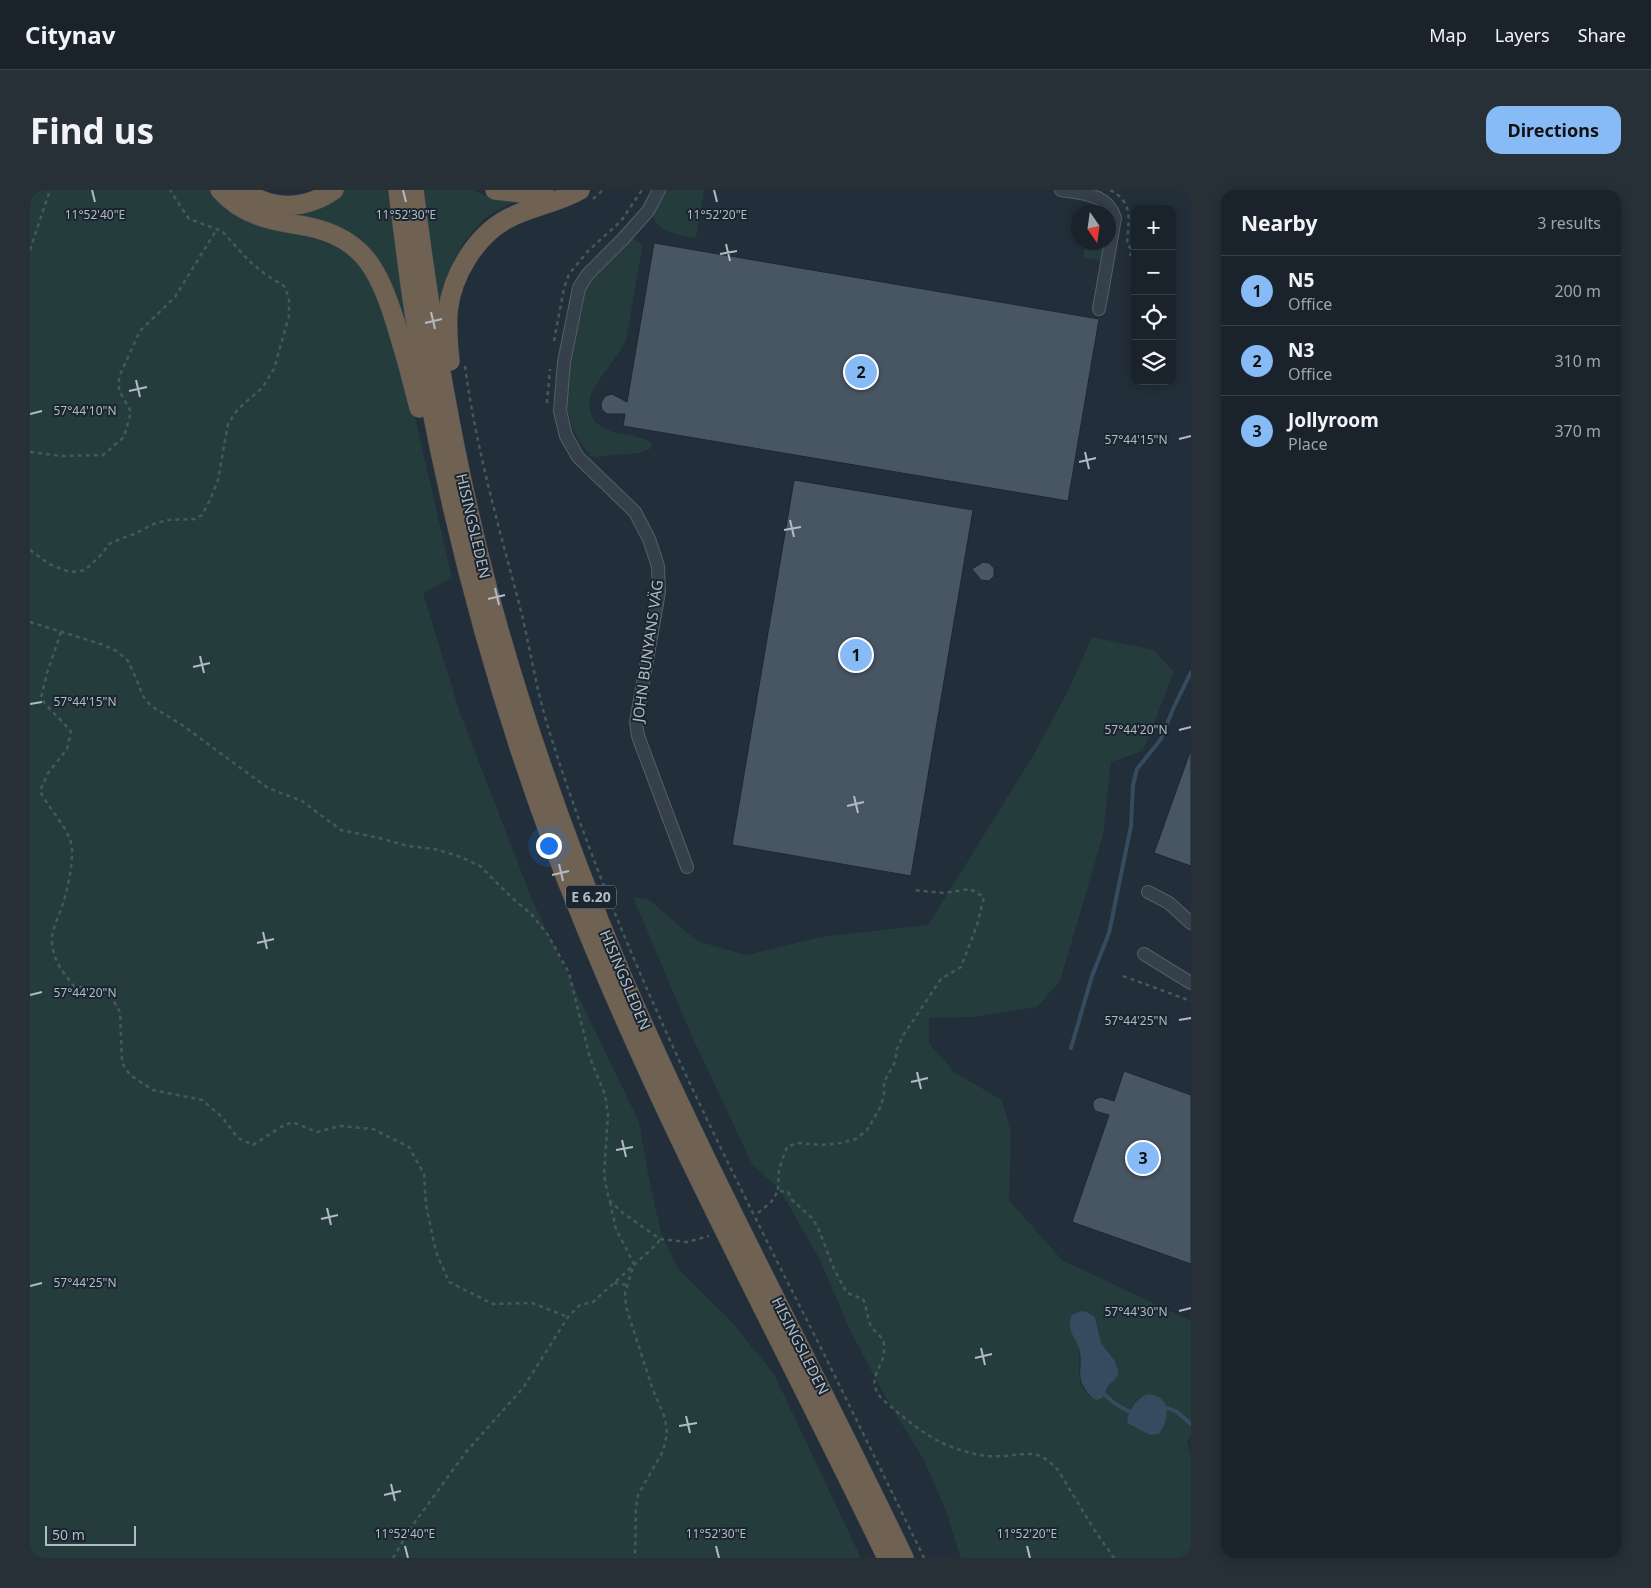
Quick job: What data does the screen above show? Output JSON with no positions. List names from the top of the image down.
{
  "streets": {
    "highway": ["HISINGSLEDEN", "E 6.20"],
    "lane": ["JOHN BUNYANS VÄG"]
  },
  "scale_bar": "50 m",
  "north": "bottom",
  "page": {
    "header": "Citynav",
    "nav": ["Map", "Layers", "Share"],
    "buttons": "Directions",
    "title": "Find us",
    "heading": ["Nearby", "3 results"],
    "map_buttons": ["+", "−"],
    "list": [
      {
        "mark": "1",
        "name": "N5",
        "note": "Office",
        "value": "200 m"
      },
      {
        "mark": "2",
        "name": "N3",
        "note": "Office",
        "value": "310 m"
      },
      {
        "mark": "3",
        "name": "Jollyroom",
        "note": "Place",
        "value": "370 m"
      }
    ],
    "pins": ["2", "1", "3"],
    "scale": "50 m"
  },
  "coordinates": [
    "11°52'40\"E",
    "11°52'30\"E",
    "11°52'20\"E",
    "57°44'10\"N",
    "57°44'15\"N",
    "57°44'20\"N",
    "57°44'25\"N",
    "57°44'30\"N"
  ]
}
